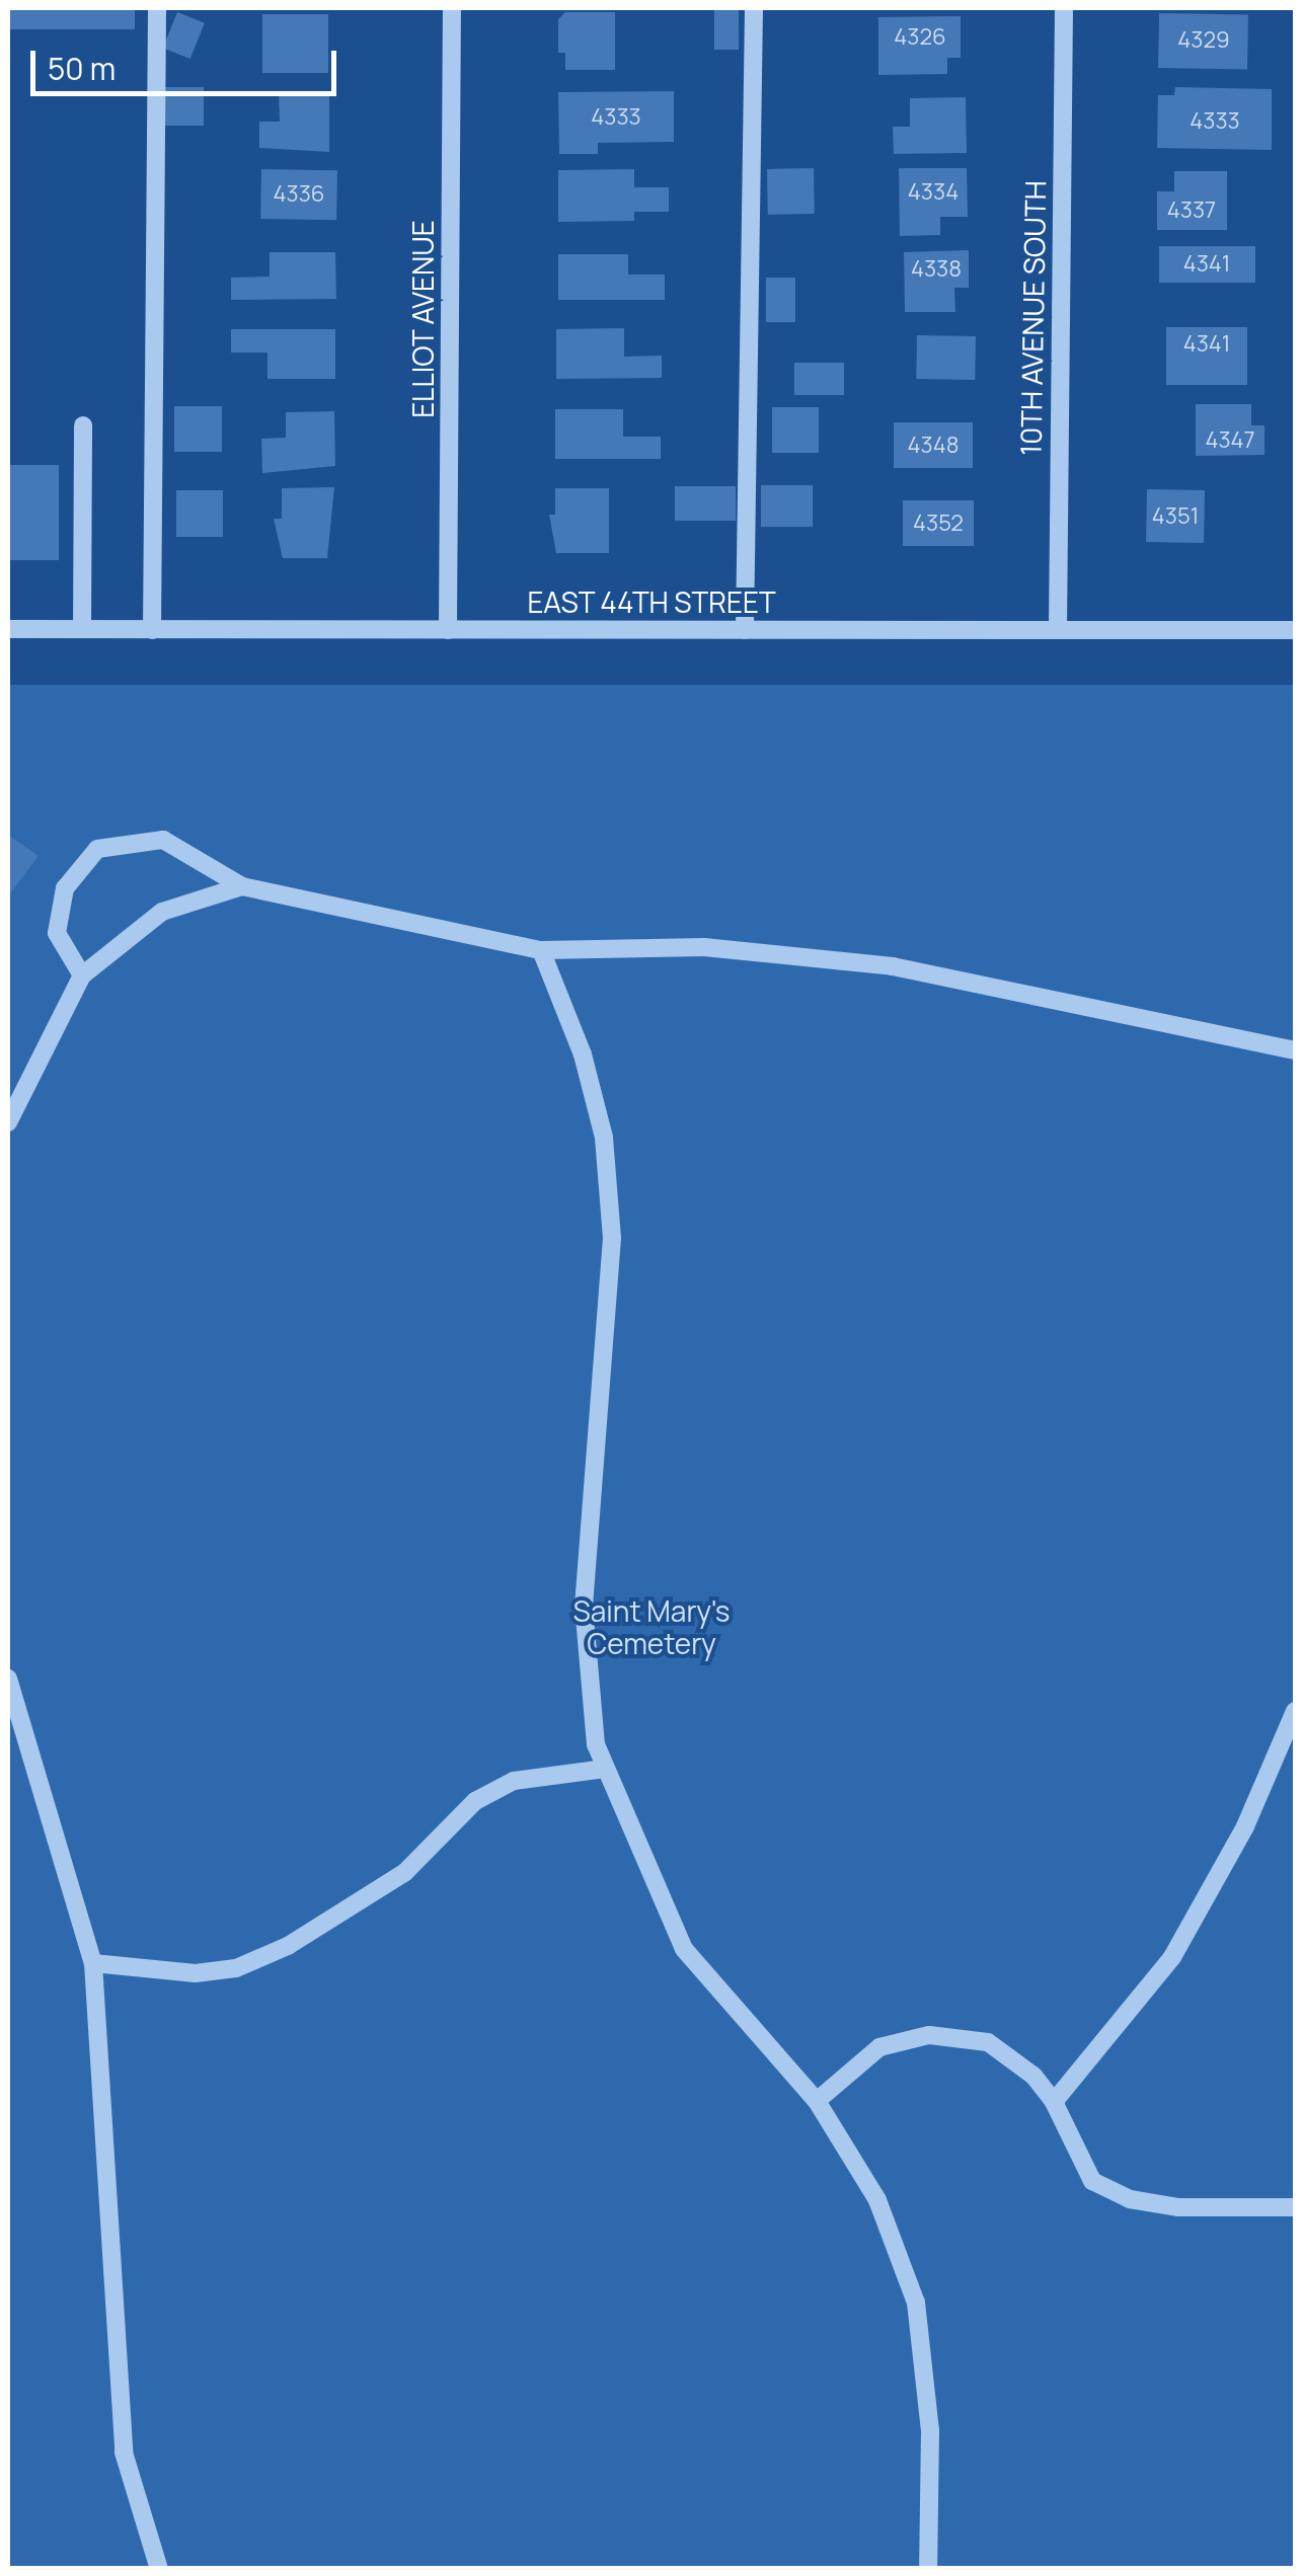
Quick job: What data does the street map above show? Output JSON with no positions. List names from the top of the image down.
{
  "streets": {
    "street": ["10TH AVENUE SOUTH", "ELLIOT AVENUE", "EAST 44TH STREET"]
  },
  "crossings": [
    ["10TH AVENUE SOUTH", "EAST 44TH STREET"],
    ["ELLIOT AVENUE", "EAST 44TH STREET"]
  ],
  "parks": ["Saint Mary's Cemetery"],
  "house_numbers": [
    "4326",
    "4329",
    "4333",
    "4333",
    "4334",
    "4336",
    "4337",
    "4341",
    "4338",
    "4341",
    "4347",
    "4348",
    "4351",
    "4352"
  ],
  "scale_bar": "50 m"
}
